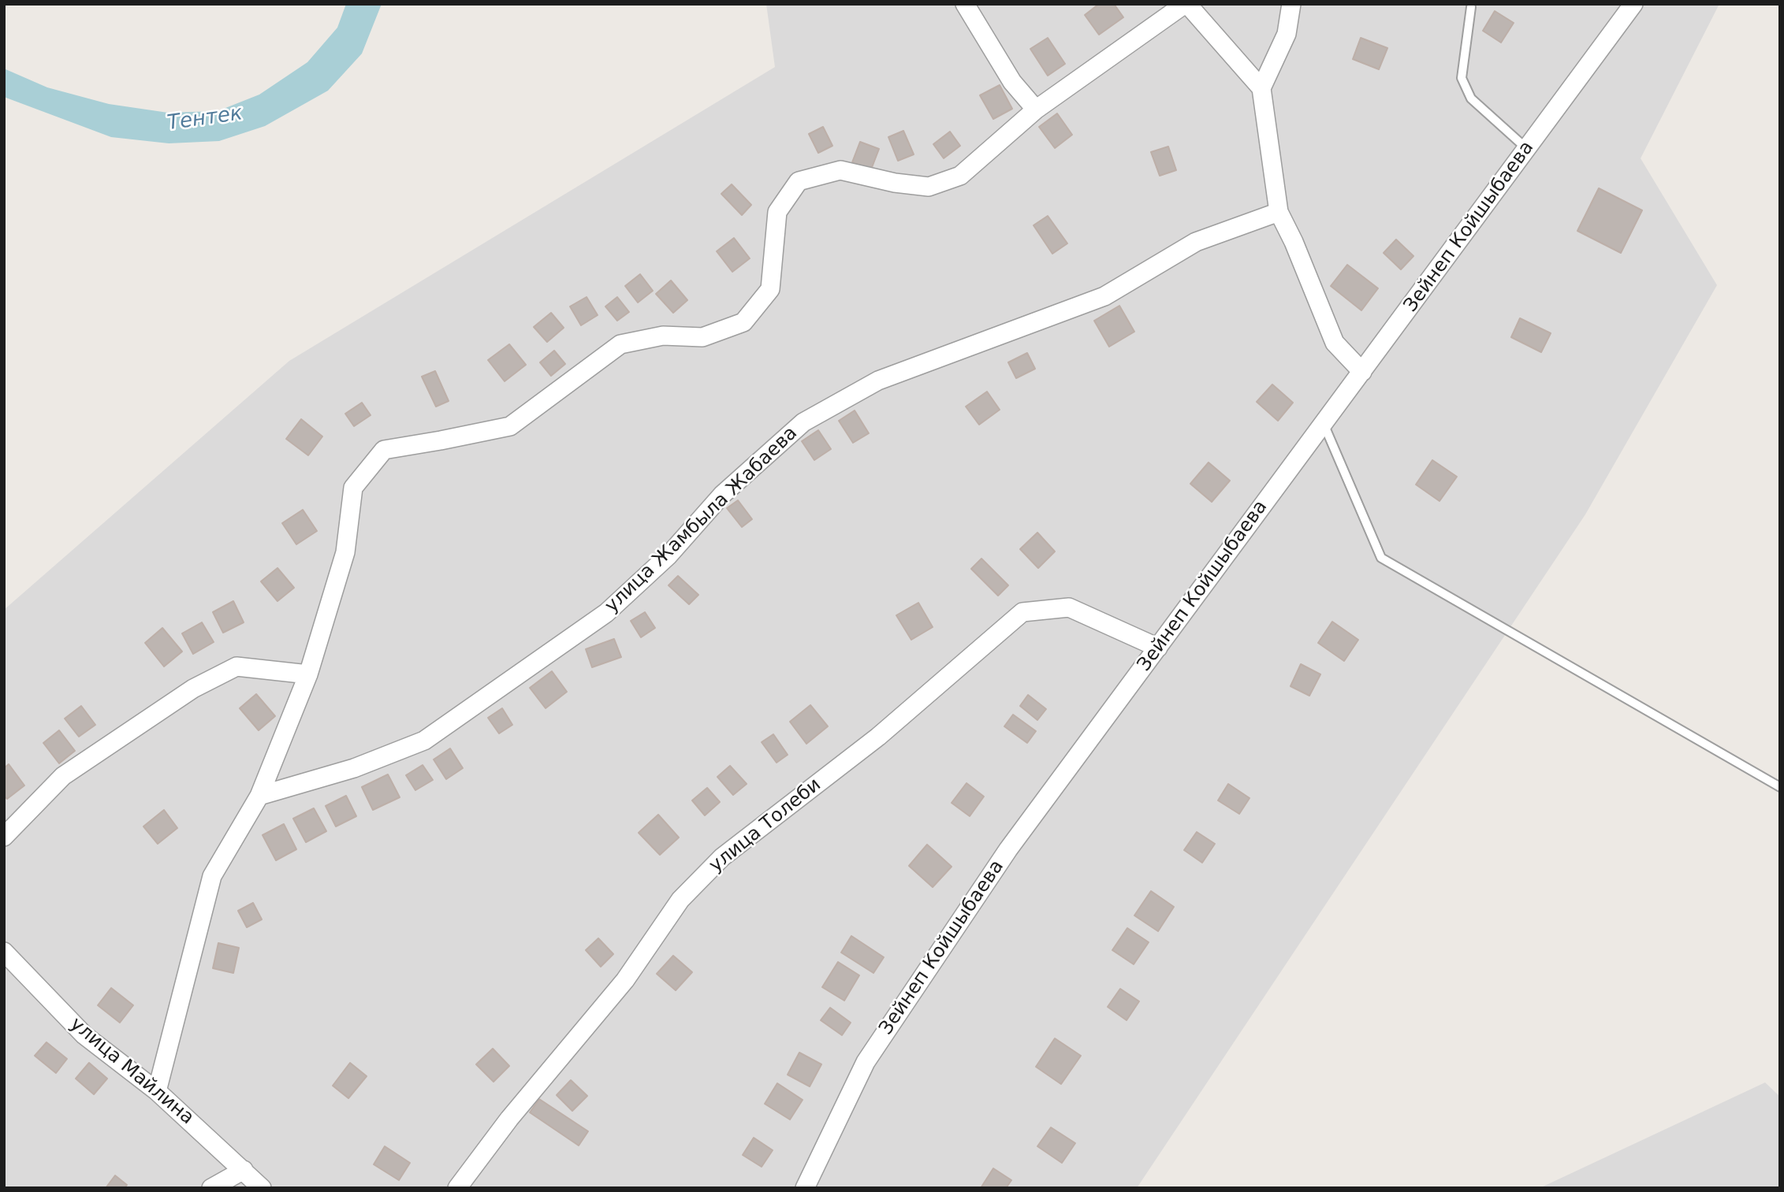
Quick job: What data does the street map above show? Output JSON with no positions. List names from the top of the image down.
{
  "streets": {
    "street": [
      "Зейнеп Койшыбаева",
      "улица Жамбыла Жабаева",
      "улица Толеби",
      "улица Майлина"
    ]
  },
  "crossings": [
    ["Зейнеп Койшыбаева", "улица Толеби"]
  ],
  "water": ["Тентек"]
}
